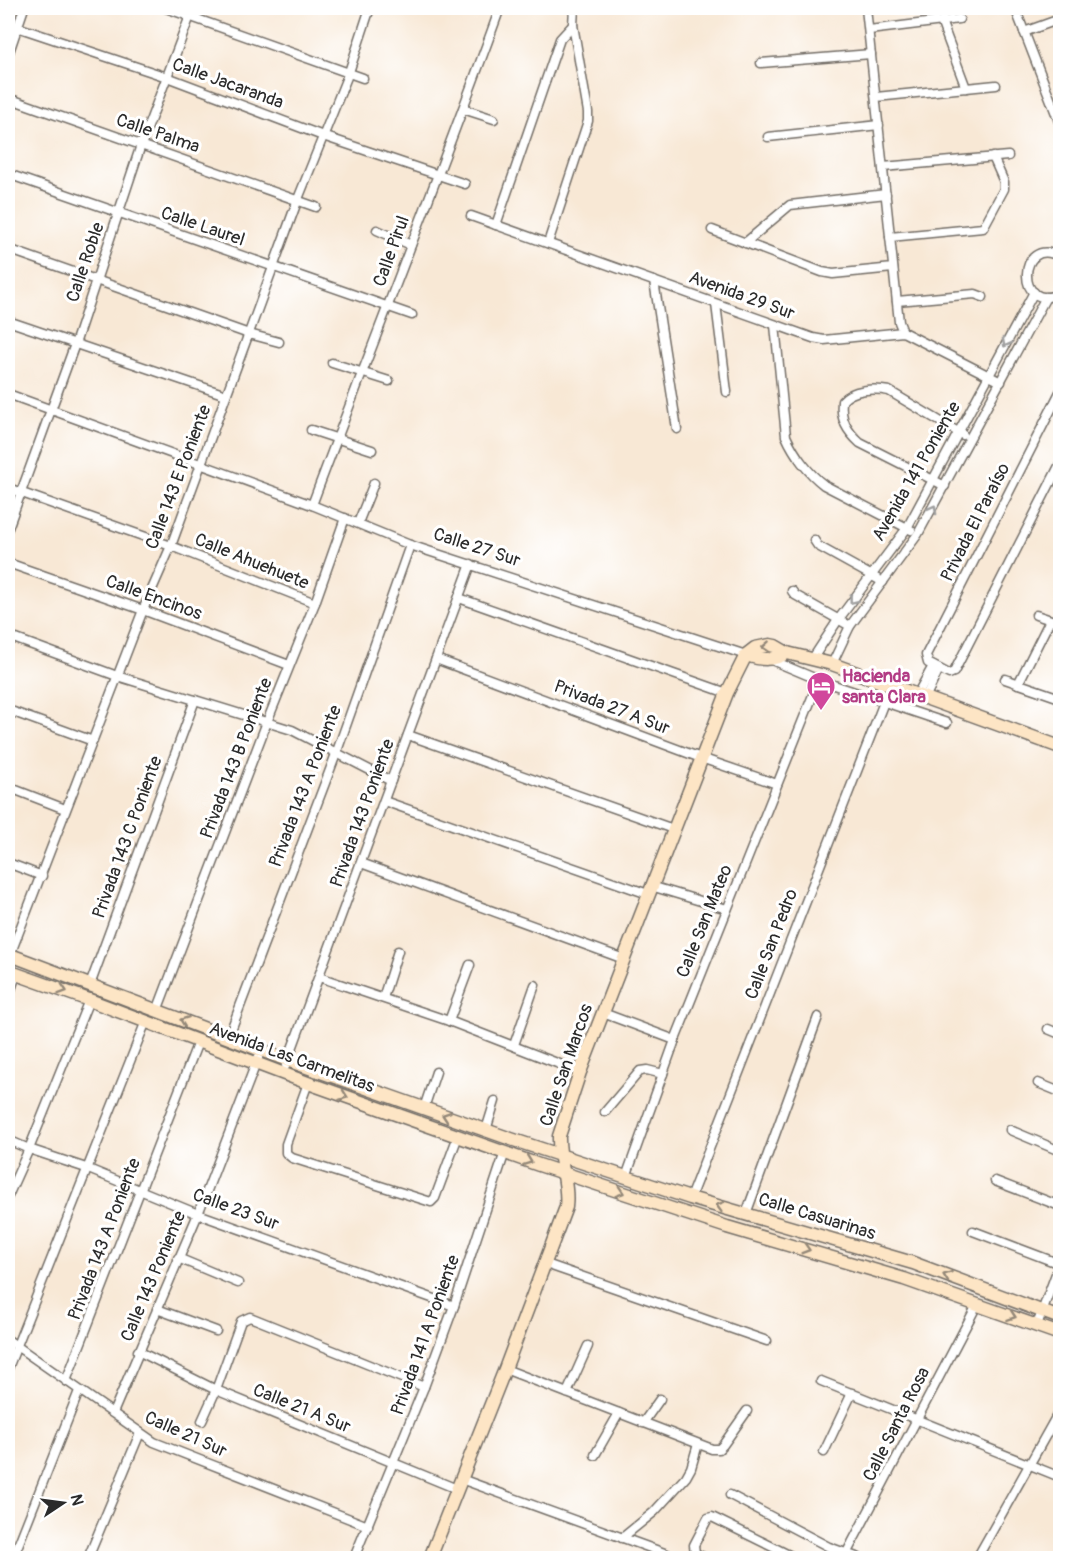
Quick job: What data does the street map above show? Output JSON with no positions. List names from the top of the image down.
{
  "streets": {
    "street": [
      "Calle Jacaranda",
      "Calle Palma",
      "Calle Laurel",
      "Calle Pirul",
      "Calle Roble",
      "Avenida 29 Sur",
      "Avenida 141 Poniente",
      "Calle 143 E Poniente",
      "Privada El Paraíso",
      "Calle 27 Sur",
      "Calle Ahuehuete",
      "Calle Encinos",
      "Privada 27 A Sur",
      "Privada 143 B Poniente",
      "Privada 143 A Poniente",
      "Privada 143 Poniente",
      "Privada 143 C Poniente",
      "Calle San Mateo",
      "Calle San Pedro",
      "Avenida Las Carmelitas",
      "Calle San Marcos",
      "Calle 23 Sur",
      "Calle Casuarinas",
      "Calle 143 Poniente",
      "Privada 141 A Poniente",
      "Calle 21 A Sur",
      "Calle Santa Rosa",
      "Calle 21 Sur"
    ]
  },
  "crossings": [
    ["Calle Jacaranda", "Calle Pirul"],
    ["Calle Jacaranda", "Calle Roble"],
    ["Calle Jacaranda", "Calle 143 E Poniente"],
    ["Calle Palma", "Calle Roble"],
    ["Calle Palma", "Calle 143 E Poniente"],
    ["Calle Laurel", "Calle Pirul"],
    ["Calle Laurel", "Calle Roble"],
    ["Calle Laurel", "Calle 143 E Poniente"],
    ["Calle Pirul", "Calle 27 Sur"],
    ["Calle Roble", "Calle 27 Sur"],
    ["Calle Roble", "Calle Ahuehuete"],
    ["Avenida 141 Poniente", "Calle 27 Sur"],
    ["Calle 143 E Poniente", "Calle 27 Sur"],
    ["Calle 143 E Poniente", "Calle Ahuehuete"],
    ["Calle 143 E Poniente", "Calle Encinos"],
    ["Calle 143 E Poniente", "Avenida Las Carmelitas"],
    ["Privada El Paraíso", "Calle 27 Sur"],
    ["Calle 27 Sur", "Privada 143 B Poniente"],
    ["Calle 27 Sur", "Privada 143 A Poniente"],
    ["Calle 27 Sur", "Privada 143 Poniente"],
    ["Calle 27 Sur", "Calle San Marcos"],
    ["Calle Ahuehuete", "Privada 143 B Poniente"],
    ["Calle Encinos", "Privada 143 B Poniente"],
    ["Privada 27 A Sur", "Privada 143 Poniente"],
    ["Privada 27 A Sur", "Calle San Mateo"],
    ["Privada 27 A Sur", "Calle San Marcos"],
    ["Privada 143 B Poniente", "Avenida Las Carmelitas"],
    ["Privada 143 A Poniente", "Avenida Las Carmelitas"],
    ["Privada 143 A Poniente", "Calle 23 Sur"],
    ["Privada 143 A Poniente", "Calle 21 Sur"],
    ["Privada 143 Poniente", "Avenida Las Carmelitas"],
    ["Privada 143 C Poniente", "Avenida Las Carmelitas"],
    ["Calle San Mateo", "Calle Casuarinas"],
    ["Calle San Pedro", "Calle Casuarinas"],
    ["Avenida Las Carmelitas", "Calle San Marcos"],
    ["Avenida Las Carmelitas", "Calle Casuarinas"],
    ["Avenida Las Carmelitas", "Calle 143 Poniente"],
    ["Avenida Las Carmelitas", "Privada 141 A Poniente"],
    ["Calle San Marcos", "Calle Casuarinas"],
    ["Calle San Marcos", "Calle 21 A Sur"],
    ["Calle 23 Sur", "Calle 143 Poniente"],
    ["Calle 23 Sur", "Privada 141 A Poniente"],
    ["Calle Casuarinas", "Calle Santa Rosa"],
    ["Calle 143 Poniente", "Calle 21 A Sur"],
    ["Calle 143 Poniente", "Calle 21 Sur"],
    ["Privada 141 A Poniente", "Calle 21 A Sur"],
    ["Privada 141 A Poniente", "Calle 21 Sur"]
  ],
  "places": {
    "hotel": ["Hacienda santa Clara"]
  },
  "north": "right"
}
